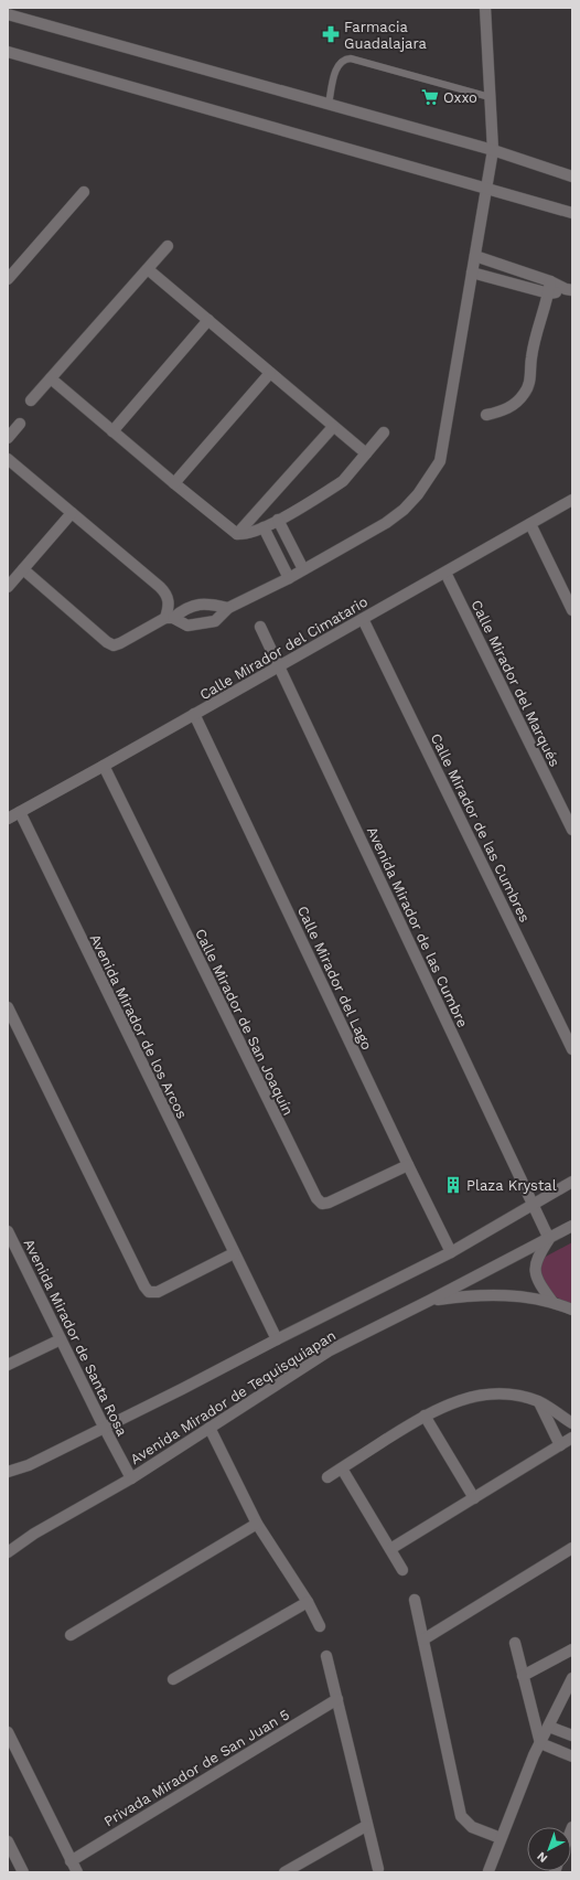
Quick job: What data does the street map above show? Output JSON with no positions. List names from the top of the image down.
{
  "streets": {
    "street": [
      "Calle Mirador del Cimatario",
      "Calle Mirador del Marqués",
      "Calle Mirador de las Cumbres",
      "Avenida Mirador de las Cumbre",
      "Calle Mirador del Lago",
      "Calle Mirador de San Joaquín",
      "Avenida Mirador de los Arcos",
      "Avenida Mirador de Santa Rosa",
      "Avenida Mirador de Tequisquiapan",
      "Privada Mirador de San Juan 5"
    ]
  },
  "crossings": [
    ["Calle Mirador del Cimatario", "Calle Mirador del Marqués"],
    ["Calle Mirador del Cimatario", "Calle Mirador de las Cumbres"],
    ["Calle Mirador del Cimatario", "Avenida Mirador de las Cumbre"],
    ["Calle Mirador del Cimatario", "Calle Mirador del Lago"],
    ["Calle Mirador del Cimatario", "Calle Mirador de San Joaquín"],
    ["Calle Mirador del Cimatario", "Avenida Mirador de los Arcos"],
    ["Avenida Mirador de las Cumbre", "Avenida Mirador de Tequisquiapan"],
    ["Calle Mirador del Lago", "Calle Mirador de San Joaquín"],
    ["Calle Mirador del Lago", "Avenida Mirador de Tequisquiapan"],
    ["Avenida Mirador de los Arcos", "Avenida Mirador de Tequisquiapan"],
    ["Avenida Mirador de Santa Rosa", "Avenida Mirador de Tequisquiapan"]
  ],
  "places": {
    "pharmacy": ["Farmacia Guadalajara"],
    "supermarket": ["Oxxo"],
    "building": ["Plaza Krystal"]
  },
  "north": "bottom left"
}
